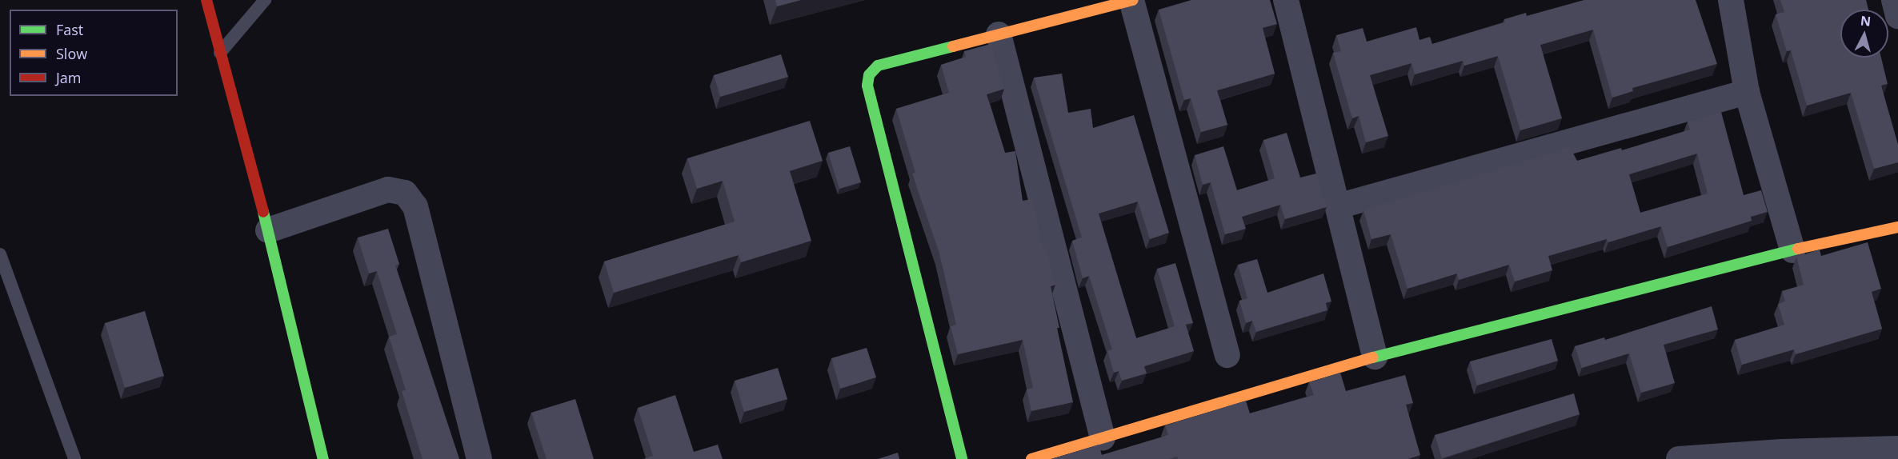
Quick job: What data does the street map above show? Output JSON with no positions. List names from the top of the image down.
{
  "legend": ["Fast", "Slow", "Jam"],
  "north": "top"
}
